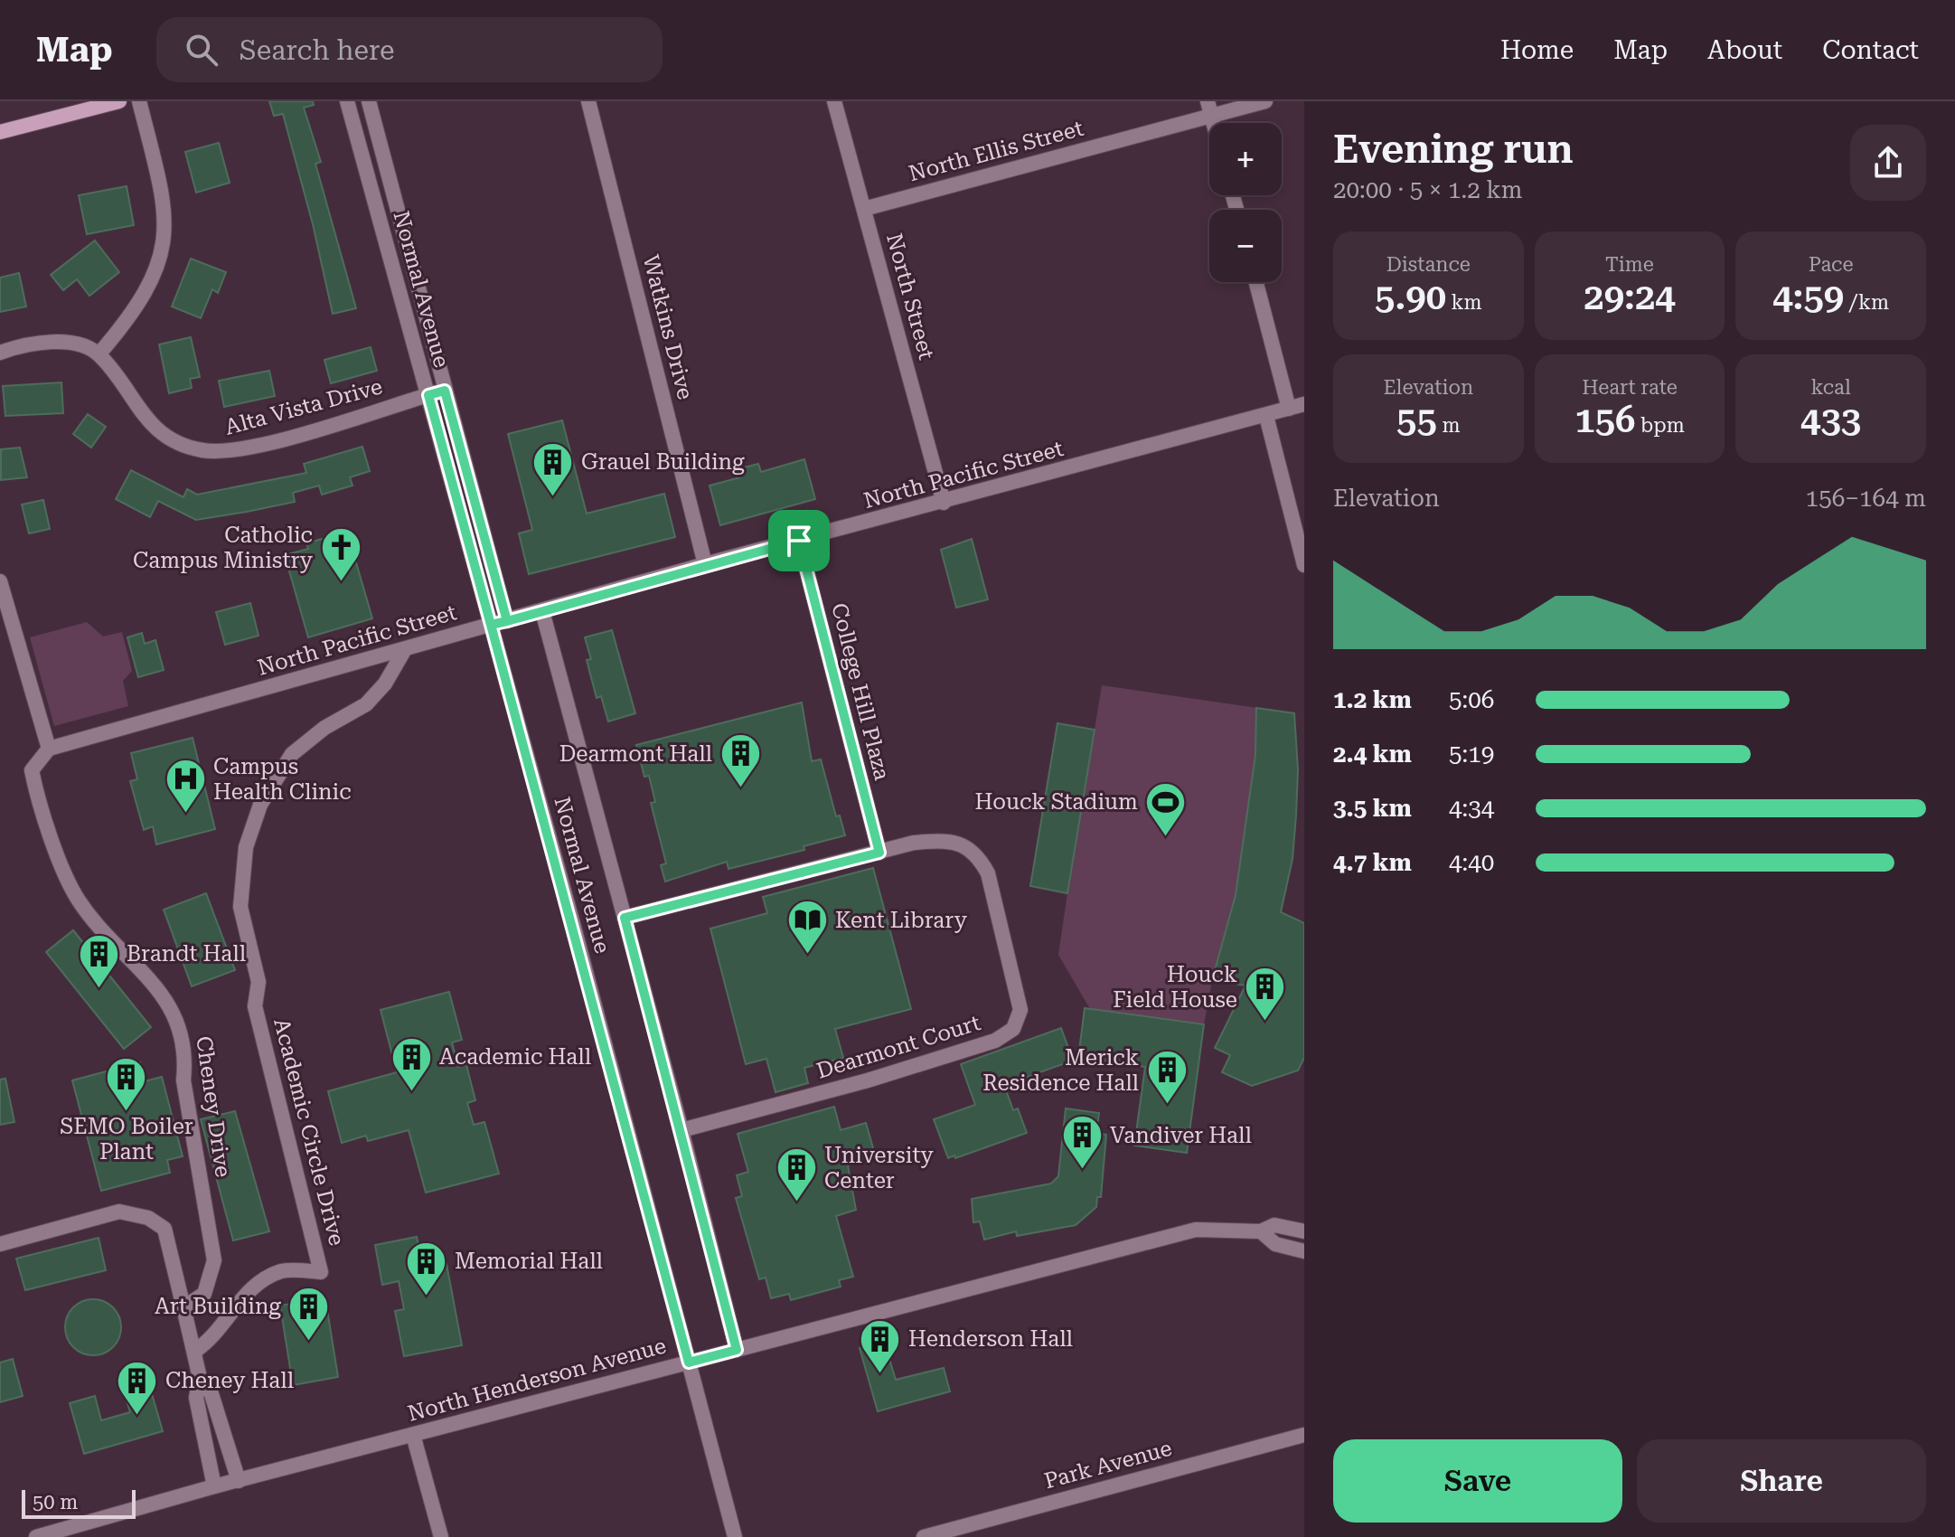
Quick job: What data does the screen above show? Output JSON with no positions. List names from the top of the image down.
{
  "streets": {
    "street": [
      "North Ellis Street",
      "Normal Avenue",
      "North Street",
      "Watkins Drive",
      "Alta Vista Drive",
      "North Pacific Street",
      "College Hill Plaza",
      "Dearmont Court",
      "Cheney Drive",
      "Academic Circle Drive",
      "North Henderson Avenue",
      "Park Avenue"
    ]
  },
  "crossings": [
    ["North Ellis Street", "North Street"],
    ["Normal Avenue", "Alta Vista Drive"],
    ["Normal Avenue", "North Pacific Street"],
    ["Normal Avenue", "Dearmont Court"],
    ["Normal Avenue", "North Henderson Avenue"],
    ["North Street", "North Pacific Street"],
    ["Watkins Drive", "North Pacific Street"],
    ["North Pacific Street", "College Hill Plaza"],
    ["North Pacific Street", "Cheney Drive"],
    ["North Pacific Street", "Academic Circle Drive"],
    ["College Hill Plaza", "Dearmont Court"]
  ],
  "places": {
    "building": [
      "Grauel Building",
      "Dearmont Hall",
      "Brandt Hall",
      "Houck Field House",
      "Academic Hall",
      "Merick Residence Hall",
      "SEMO Boiler Plant",
      "Vandiver Hall",
      "University Center",
      "Memorial Hall",
      "Art Building",
      "Henderson Hall",
      "Cheney Hall"
    ],
    "church": ["Catholic Campus Ministry"],
    "hospital": ["Campus Health Clinic"],
    "sports": ["Houck Stadium"],
    "library": ["Kent Library"]
  },
  "scale_bar": "50 m",
  "page": {
    "header": "Map",
    "search": "Search here",
    "nav": [
      "Home",
      "Map",
      "About",
      "Contact"
    ],
    "heading": ["Evening run", "20:00 · 5 × 1.2 km"],
    "map_buttons": ["+", "−"],
    "stats": [
      ["Distance", "5.90 km"],
      ["Time", "29:24"],
      ["Pace", "4:59 /km"],
      ["Elevation", "55 m"],
      ["Heart rate", "156 bpm"],
      ["kcal", "433"]
    ],
    "chart": ["Elevation", "156–164 m"],
    "list": [
      {
        "name": "1.2 km",
        "note": "5:06"
      },
      {
        "name": "2.4 km",
        "note": "5:19"
      },
      {
        "name": "3.5 km",
        "note": "4:34"
      },
      {
        "name": "4.7 km",
        "note": "4:40"
      }
    ],
    "buttons": ["Save", "Share"],
    "scale": "50 m"
  }
}
